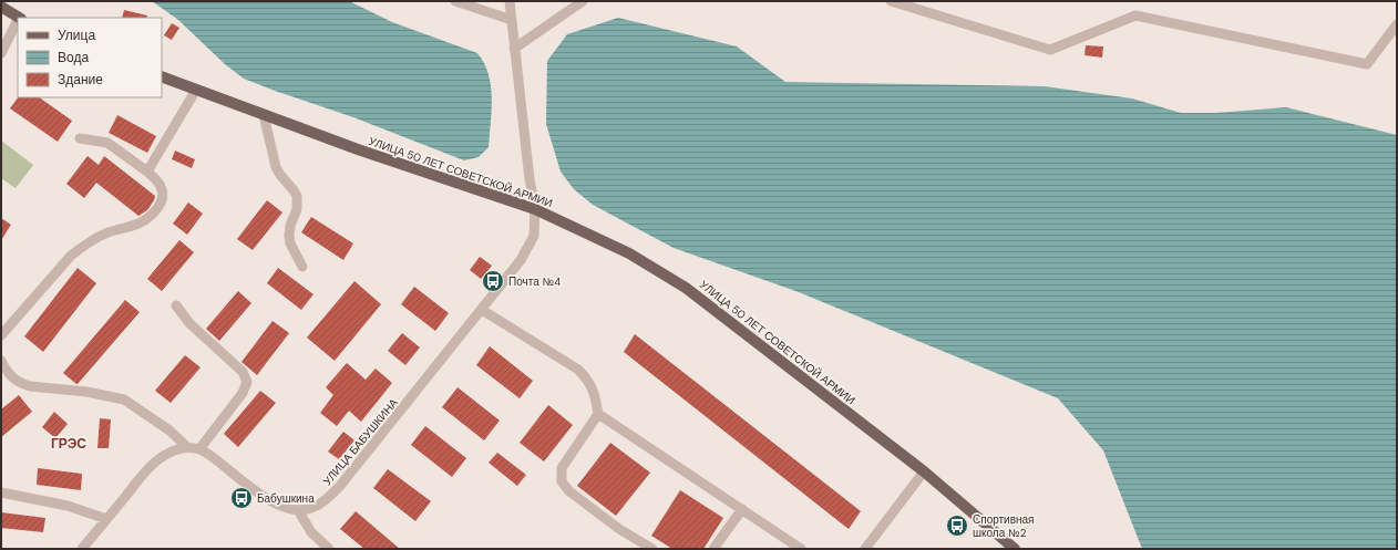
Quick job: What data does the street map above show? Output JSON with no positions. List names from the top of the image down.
{
  "streets": {
    "main road": ["УЛИЦА 50 ЛЕТ СОВЕТСКОЙ АРМИИ"],
    "street": ["УЛИЦА БАБУШКИНА"]
  },
  "crossings": [
    ["УЛИЦА 50 ЛЕТ СОВЕТСКОЙ АРМИИ", "УЛИЦА БАБУШКИНА"]
  ],
  "districts": ["ГРЭС"],
  "places": {
    "bus stop": ["Почта №4", "Бабушкина", "Спортивная школа №2"]
  },
  "legend": ["Улица", "Вода", "Здание"]
}
